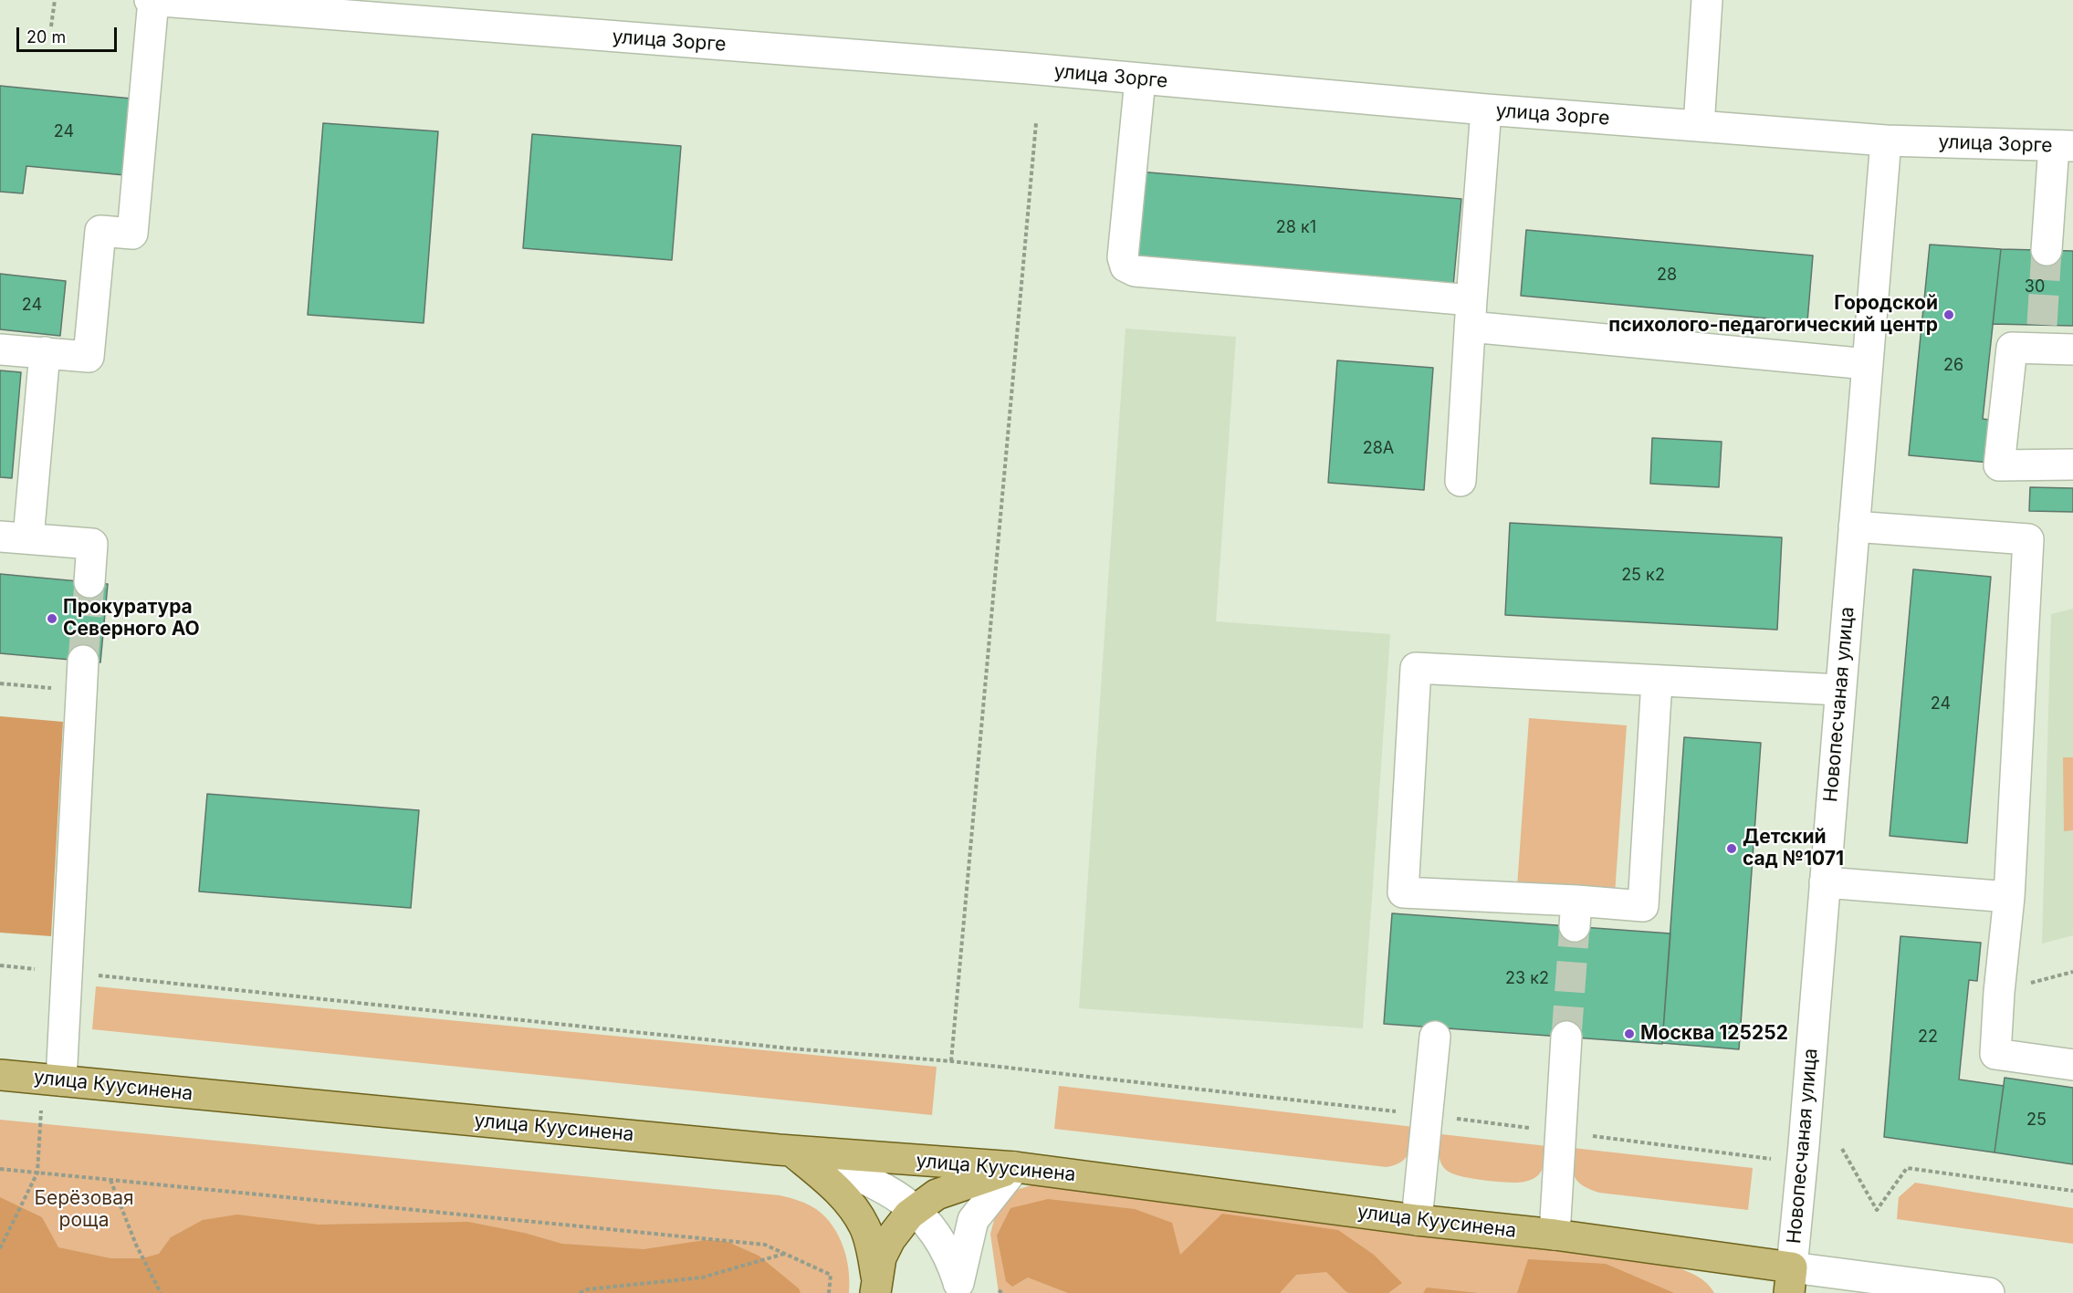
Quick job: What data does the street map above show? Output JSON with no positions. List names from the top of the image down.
{
  "streets": {
    "main road": ["улица Куусинена"],
    "street": ["улица Зорге", "Новопесчаная улица"]
  },
  "crossings": [
    ["улица Зорге", "Новопесчаная улица"],
    ["Новопесчаная улица", "улица Куусинена"]
  ],
  "parks": ["Берёзовая роща"],
  "places": [
    "Городской психолого-педагогический центр",
    "Прокуратура Северного АО",
    "Детский сад №1071",
    "Москва 125252"
  ],
  "house_numbers": [
    "24",
    "28 к1",
    "28",
    "30",
    "24",
    "26",
    "28А",
    "25 к2",
    "24",
    "23 к2",
    "22",
    "25"
  ],
  "scale_bar": "20 m"
}
